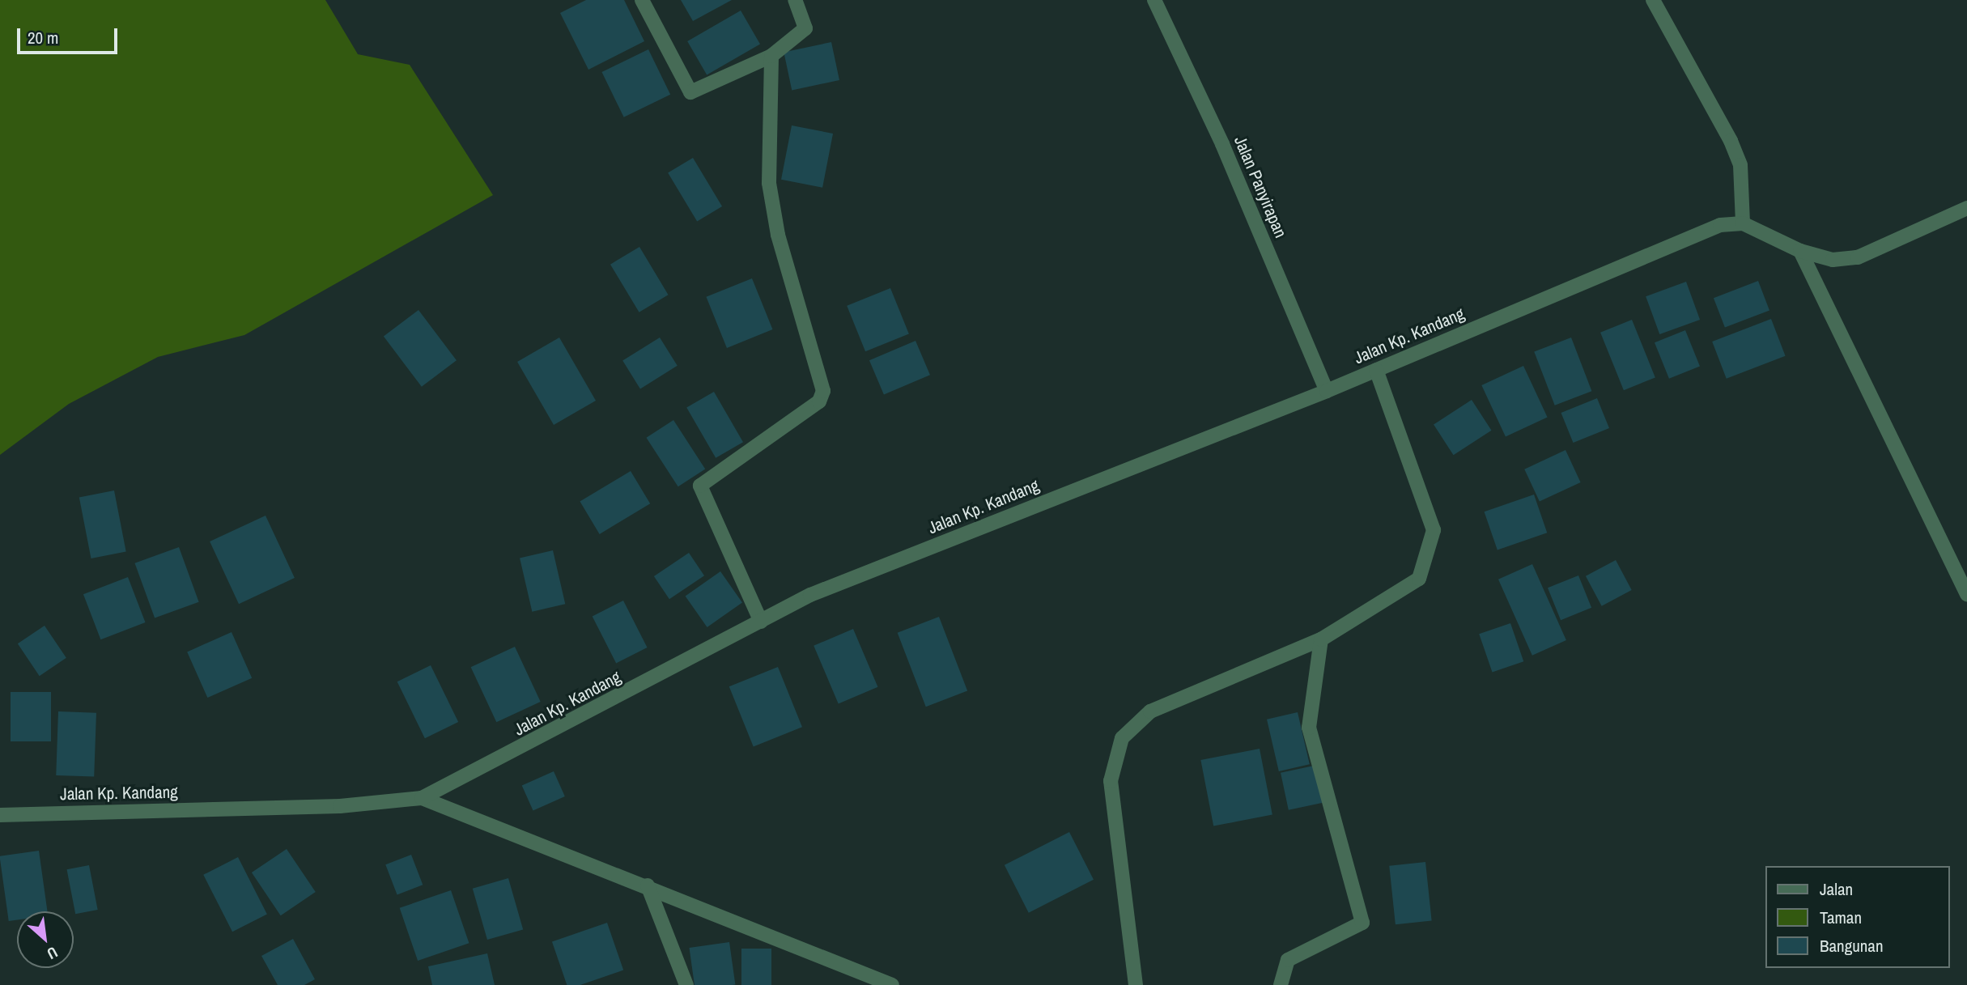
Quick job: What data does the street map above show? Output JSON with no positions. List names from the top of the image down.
{
  "streets": {
    "street": ["Jalan Panyirapan", "Jalan Kp. Kandang"]
  },
  "crossings": [
    ["Jalan Panyirapan", "Jalan Kp. Kandang"]
  ],
  "legend": ["Jalan", "Taman", "Bangunan"],
  "scale_bar": "20 m",
  "north": "bottom right"
}
